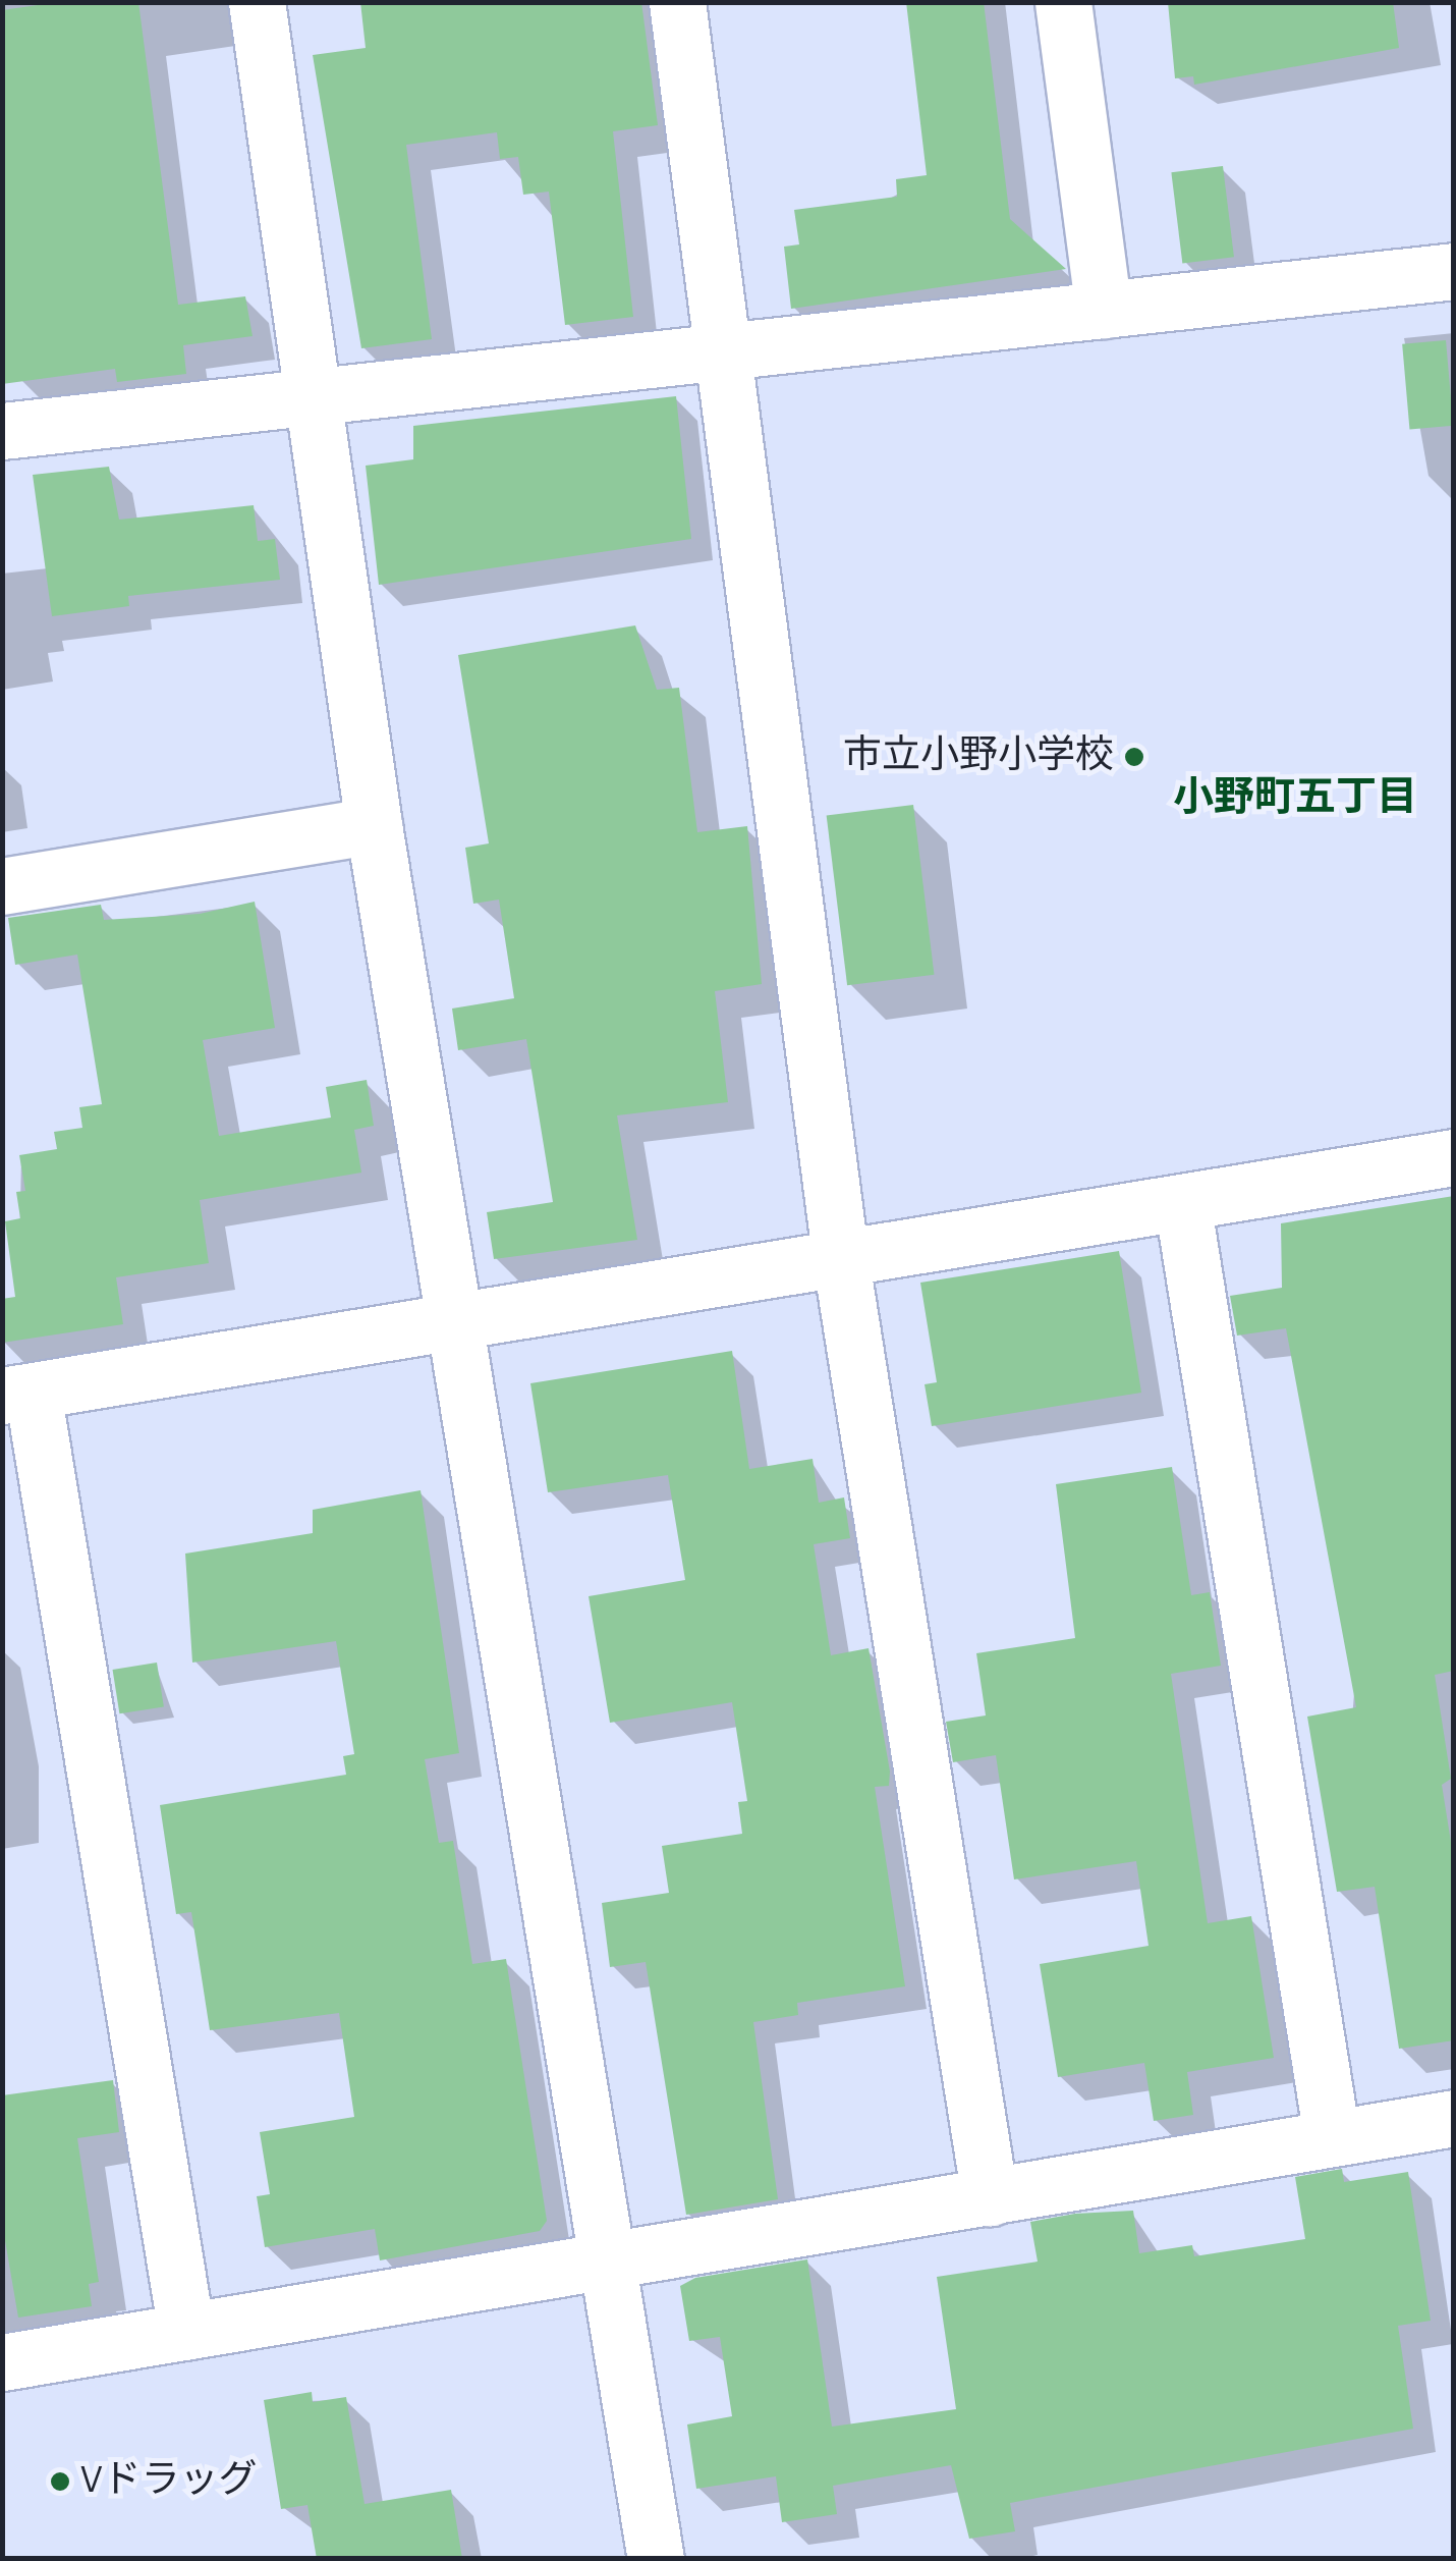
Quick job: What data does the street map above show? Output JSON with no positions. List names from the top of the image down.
{
  "districts": ["小野町五丁目"],
  "places": ["市立小野小学校", "Vドラッグ"]
}
